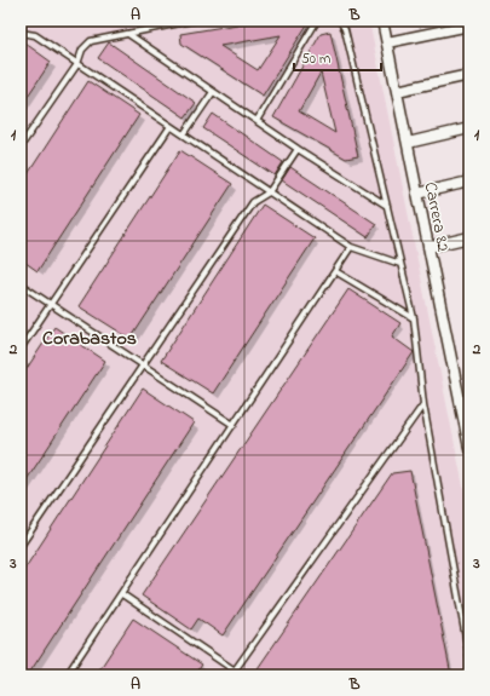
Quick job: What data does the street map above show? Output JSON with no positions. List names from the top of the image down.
{
  "streets": {
    "street": ["Carrera 82"]
  },
  "districts": ["Corabastos"],
  "scale_bar": "50 m",
  "grid": {
    "columns": ["A", "B"],
    "rows": ["1", "2", "3"]
  }
}
